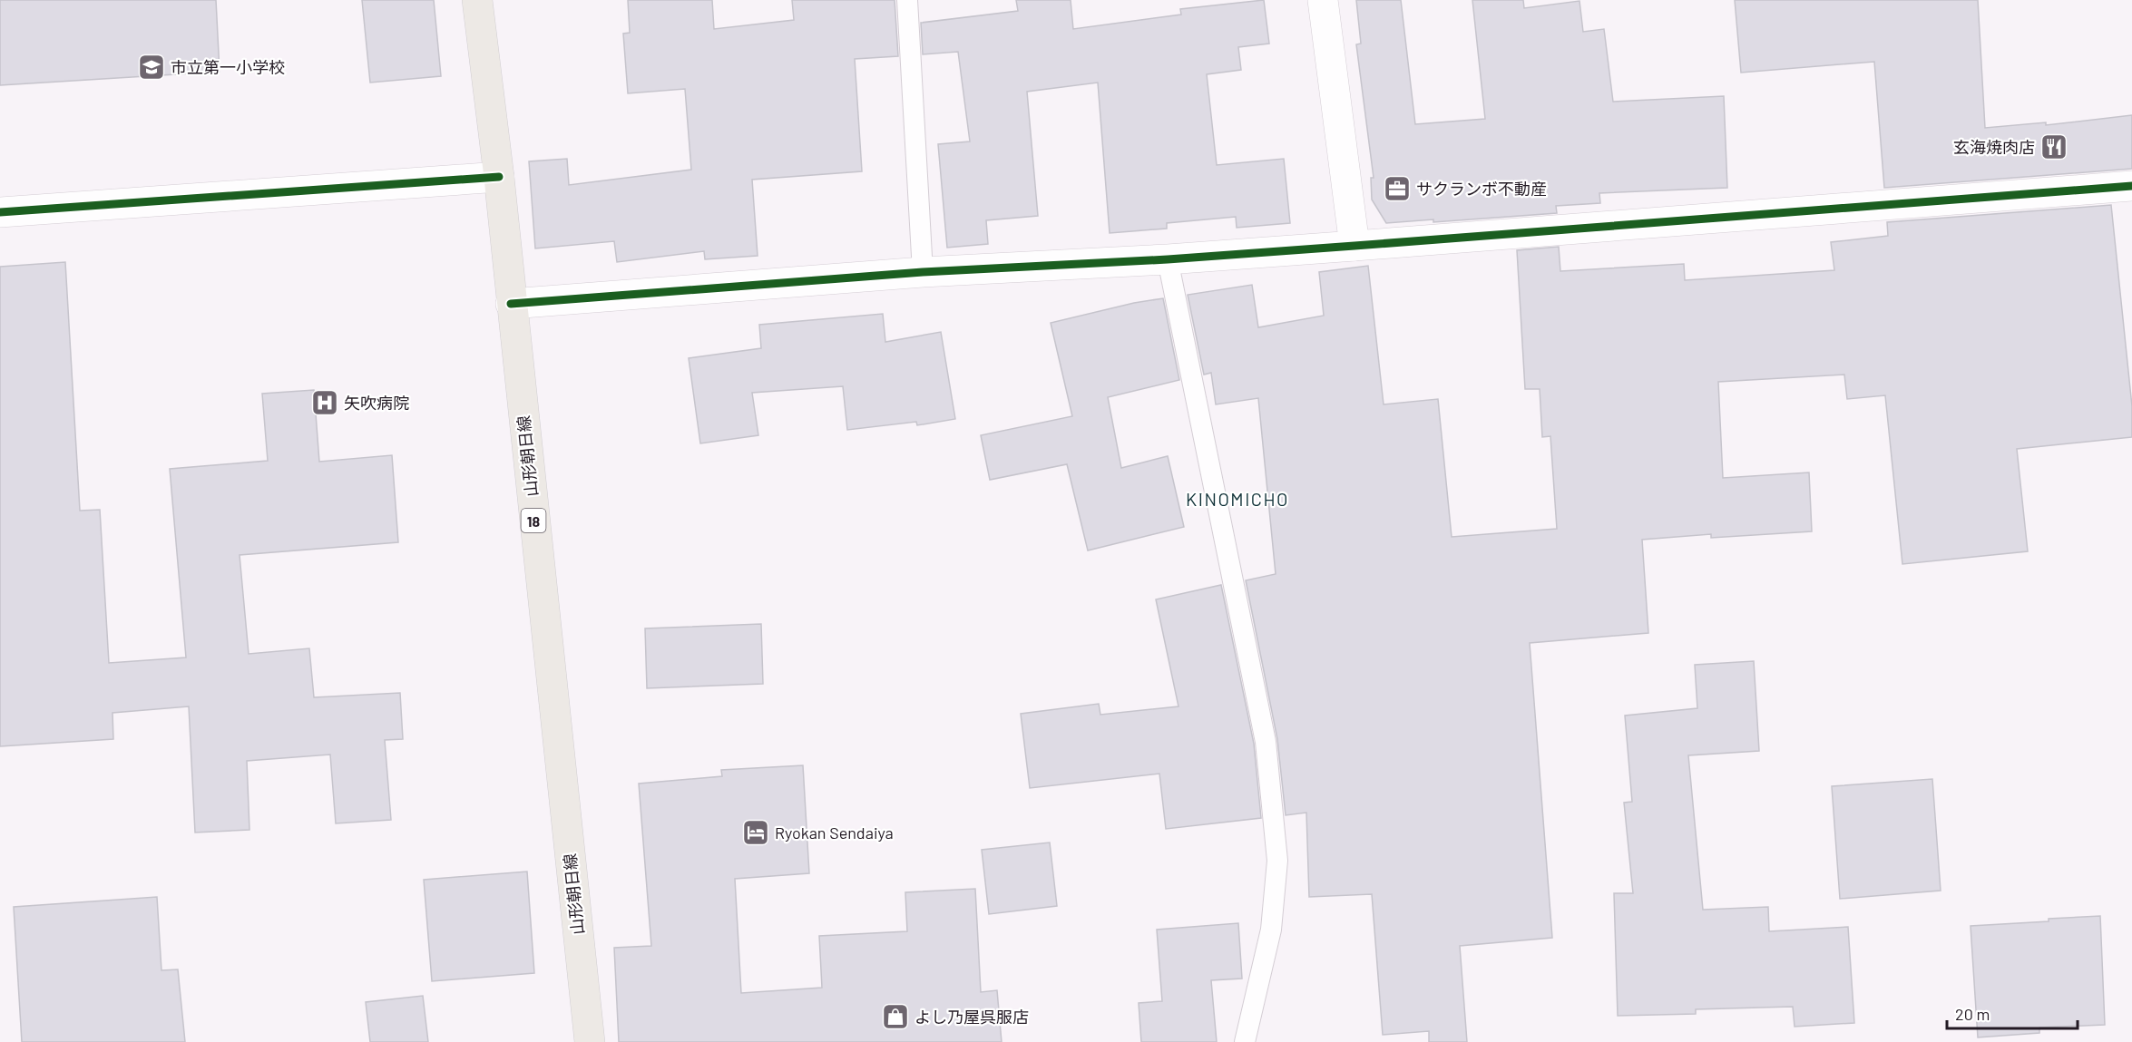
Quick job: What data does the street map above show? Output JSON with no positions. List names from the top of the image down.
{
  "streets": {
    "main road": ["山形朝日線", "18"]
  },
  "districts": ["KINOMICHO"],
  "places": {
    "school or university": ["市立第一小学校"],
    "restaurant": ["玄海焼肉店"],
    "office": ["サクランボ不動産"],
    "hospital": ["矢吹病院"],
    "hotel": ["Ryokan Sendaiya"],
    "shop": ["よし乃屋呉服店"]
  },
  "scale_bar": "20 m"
}
